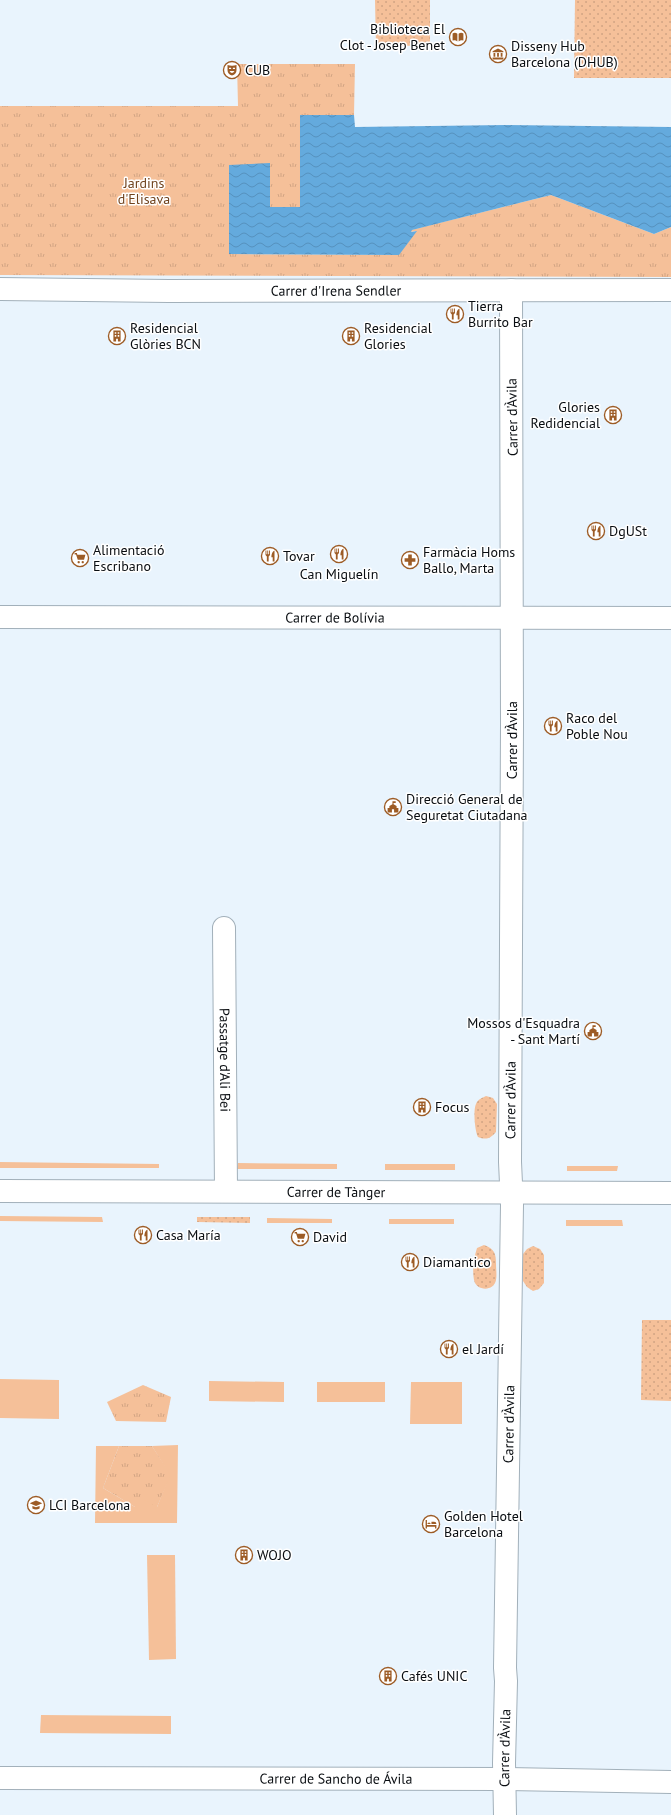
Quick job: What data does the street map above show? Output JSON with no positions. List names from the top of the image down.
{
  "streets": {
    "street": [
      "Carrer d'Irena Sendler",
      "Carrer d'Àvila",
      "Carrer de Bolívia",
      "Passatge d'Ali Bei",
      "Carrer de Tànger",
      "Carrer de Sancho de Ávila"
    ]
  },
  "crossings": [
    ["Carrer d'Irena Sendler", "Carrer d'Àvila"],
    ["Carrer d'Àvila", "Carrer de Bolívia"],
    ["Carrer d'Àvila", "Carrer de Tànger"],
    ["Carrer d'Àvila", "Carrer de Sancho de Ávila"],
    ["Passatge d'Ali Bei", "Carrer de Tànger"]
  ],
  "parks": ["Jardins d'Elisava"],
  "places": {
    "library": ["Biblioteca El Clot - Josep Benet"],
    "museum": ["Disseny Hub Barcelona (DHUB)"],
    "theatre": ["CUB"],
    "restaurant": [
      "Tierra Burrito Bar",
      "DgUSt",
      "Can Miguelín",
      "Tovar",
      "Raco del Poble Nou",
      "Casa María",
      "Diamantico",
      "el Jardí"
    ],
    "building": [
      "Residencial Glòries BCN",
      "Residencial Glories",
      "Glories Redidencial",
      "Focus",
      "WOJO",
      "Cafés UNIC"
    ],
    "supermarket": ["Alimentació Escribano", "David"],
    "pharmacy": ["Farmàcia Homs Ballo, Marta"],
    "public building": ["Direcció General de Seguretat Ciutadana", "Mossos d'Esquadra - Sant Martí"],
    "school or university": ["LCI Barcelona"],
    "hotel": ["Golden Hotel Barcelona"]
  }
}
